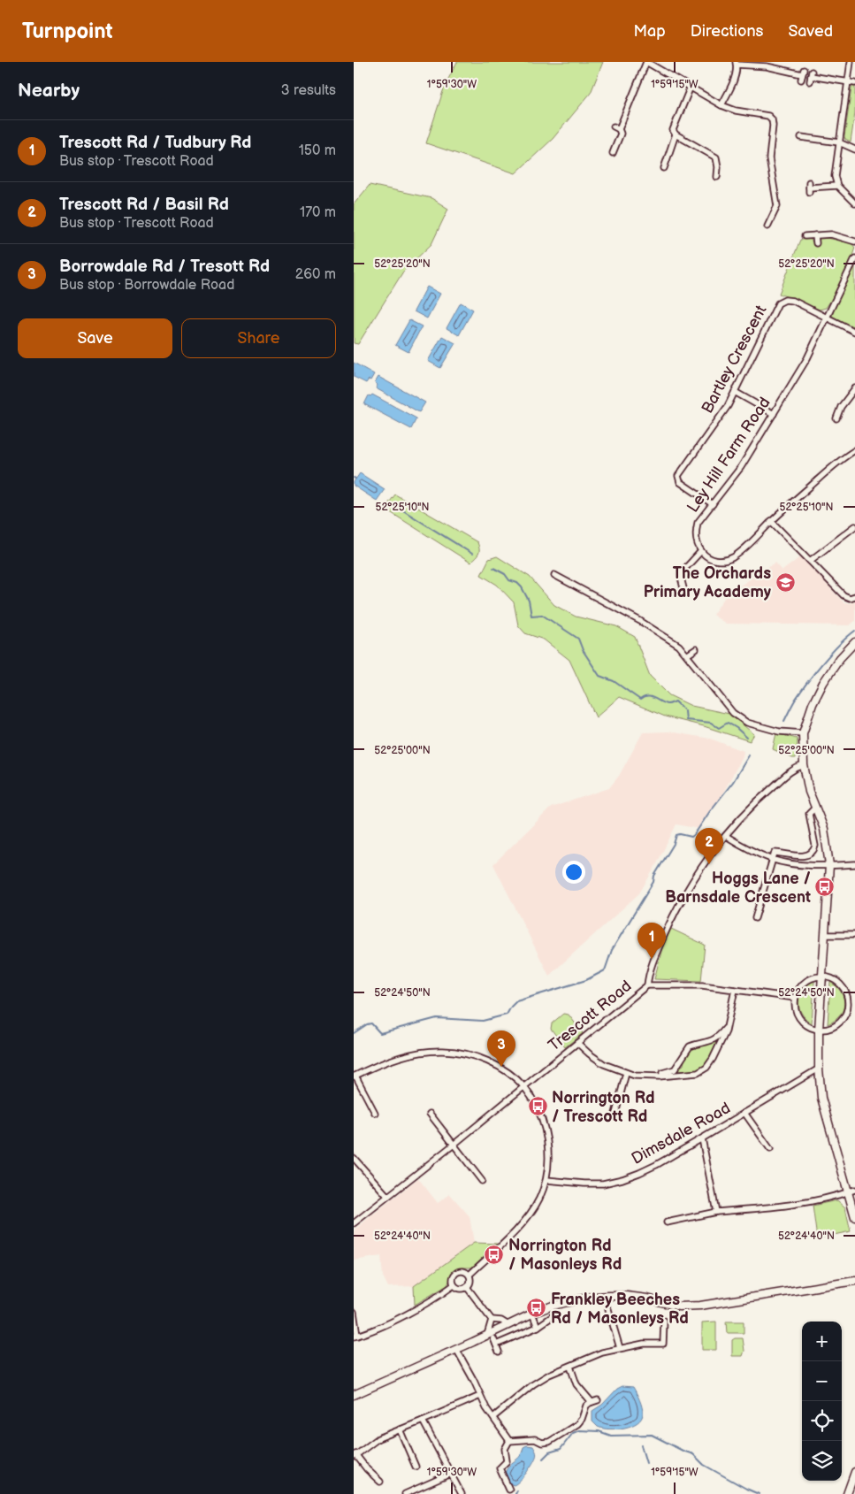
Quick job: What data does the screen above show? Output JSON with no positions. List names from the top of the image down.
{
  "streets": {
    "street": [
      "Bartley Crescent",
      "Ley Hill Farm Road",
      "Trescott Road",
      "Dimsdale Road"
    ]
  },
  "crossings": [
    ["Bartley Crescent", "Ley Hill Farm Road"]
  ],
  "places": {
    "school or university": ["The Orchards Primary Academy"],
    "bus stop": [
      "Hoggs Lane / Barnsdale Crescent",
      "Norrington Rd / Trescott Rd",
      "Norrington Rd / Masonleys Rd",
      "Frankley Beeches Rd / Masonleys Rd"
    ]
  },
  "page": {
    "header": "Turnpoint",
    "nav": ["Map", "Directions", "Saved"],
    "heading": ["Nearby", "3 results"],
    "list": [
      {
        "mark": "1",
        "name": "Trescott Rd / Tudbury Rd",
        "note": "Bus stop · Trescott Road",
        "value": "150 m"
      },
      {
        "mark": "2",
        "name": "Trescott Rd / Basil Rd",
        "note": "Bus stop · Trescott Road",
        "value": "170 m"
      },
      {
        "mark": "3",
        "name": "Borrowdale Rd / Tresott Rd",
        "note": "Bus stop · Borrowdale Road",
        "value": "260 m"
      }
    ],
    "buttons": ["Save", "Share"],
    "pins": ["2", "1", "3"],
    "map_buttons": ["+", "−"]
  },
  "coordinates": [
    "1°59'30\"W",
    "1°59'15\"W",
    "52°25'20\"N",
    "52°25'10\"N",
    "52°25'00\"N",
    "52°24'50\"N",
    "52°24'40\"N"
  ]
}
